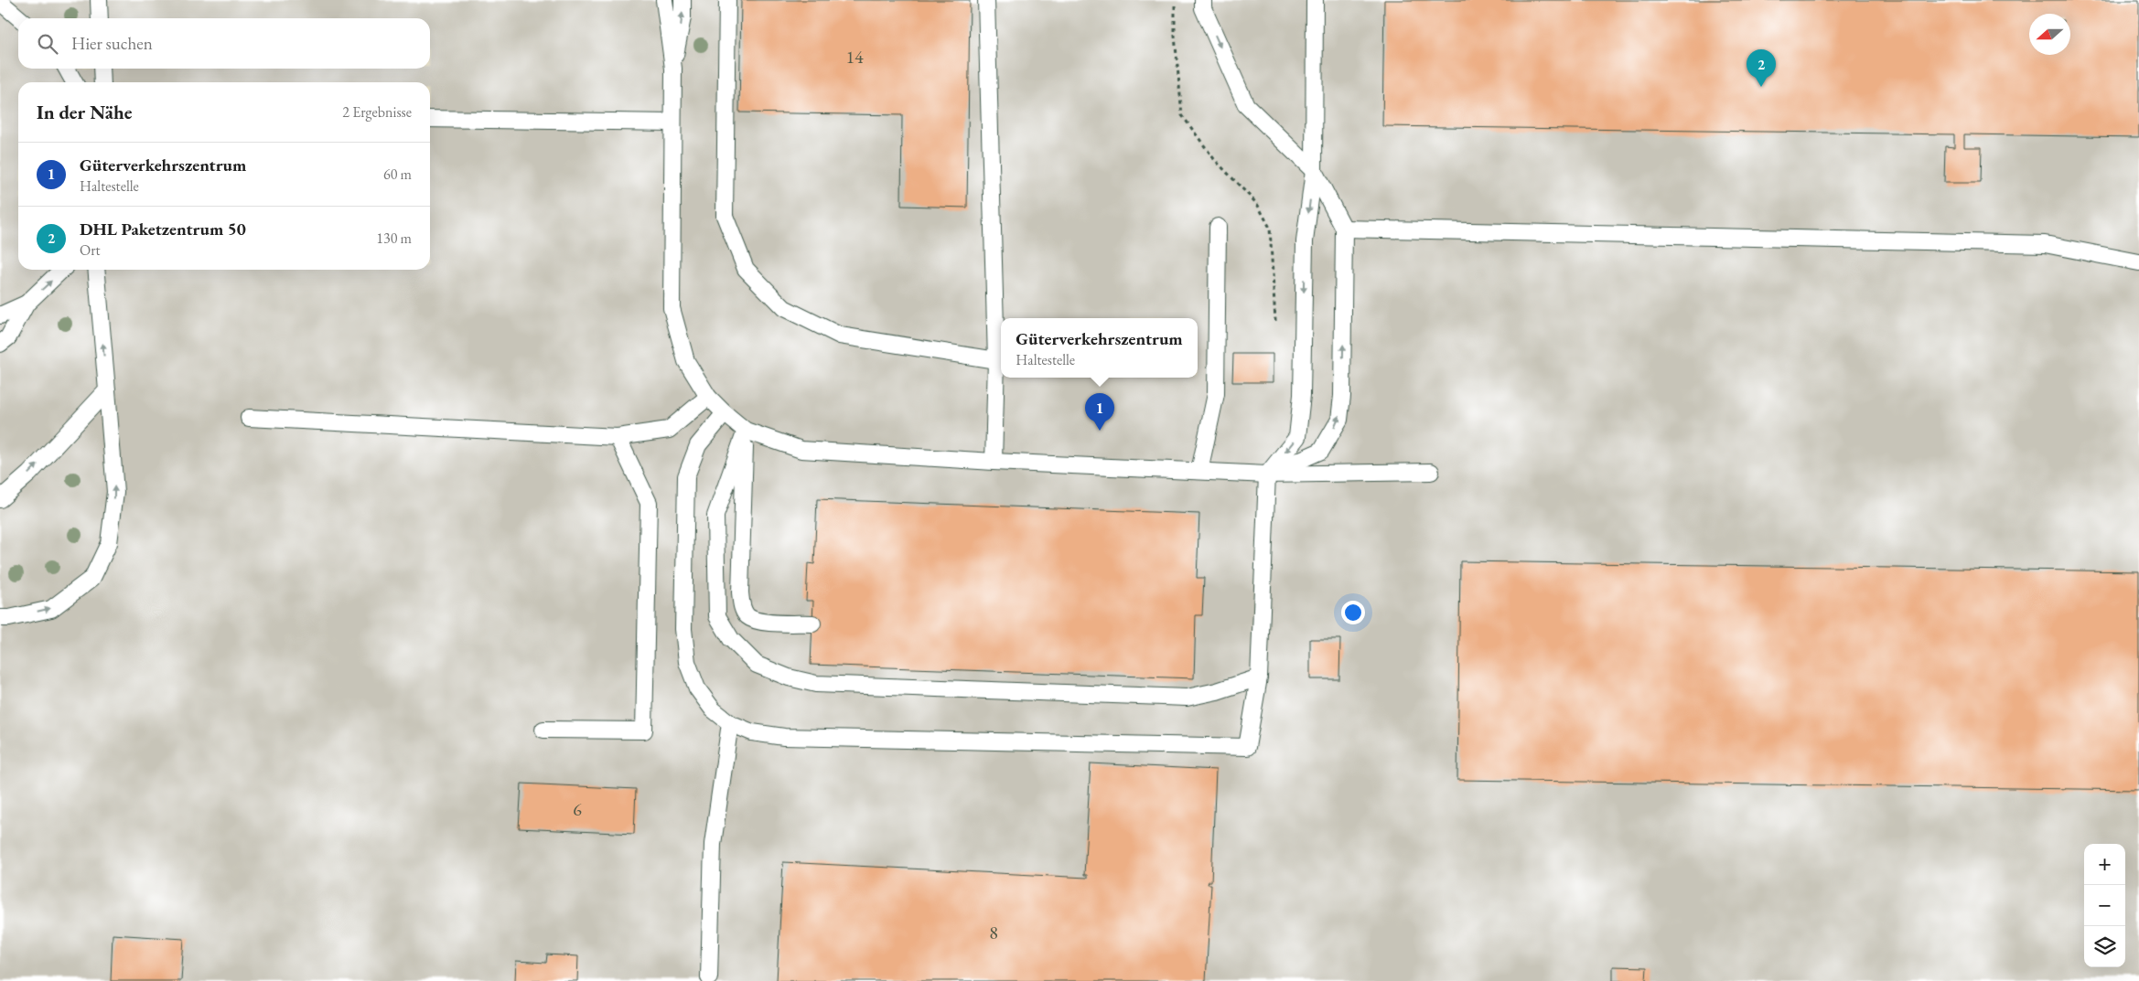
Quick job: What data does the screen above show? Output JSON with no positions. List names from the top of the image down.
{
  "house_numbers": ["14", "6", "8"],
  "north": "left",
  "page": {
    "search": "Hier suchen",
    "pins": ["2", "1"],
    "heading": ["In der Nähe", "2 Ergebnisse"],
    "list": [
      {
        "mark": "1",
        "name": "Güterverkehrszentrum",
        "note": "Haltestelle",
        "value": "60 m"
      },
      {
        "mark": "2",
        "name": "DHL Paketzentrum 50",
        "note": "Ort",
        "value": "130 m"
      }
    ],
    "popup": ["Güterverkehrszentrum", "Haltestelle"],
    "map_buttons": ["+", "−"]
  }
}
